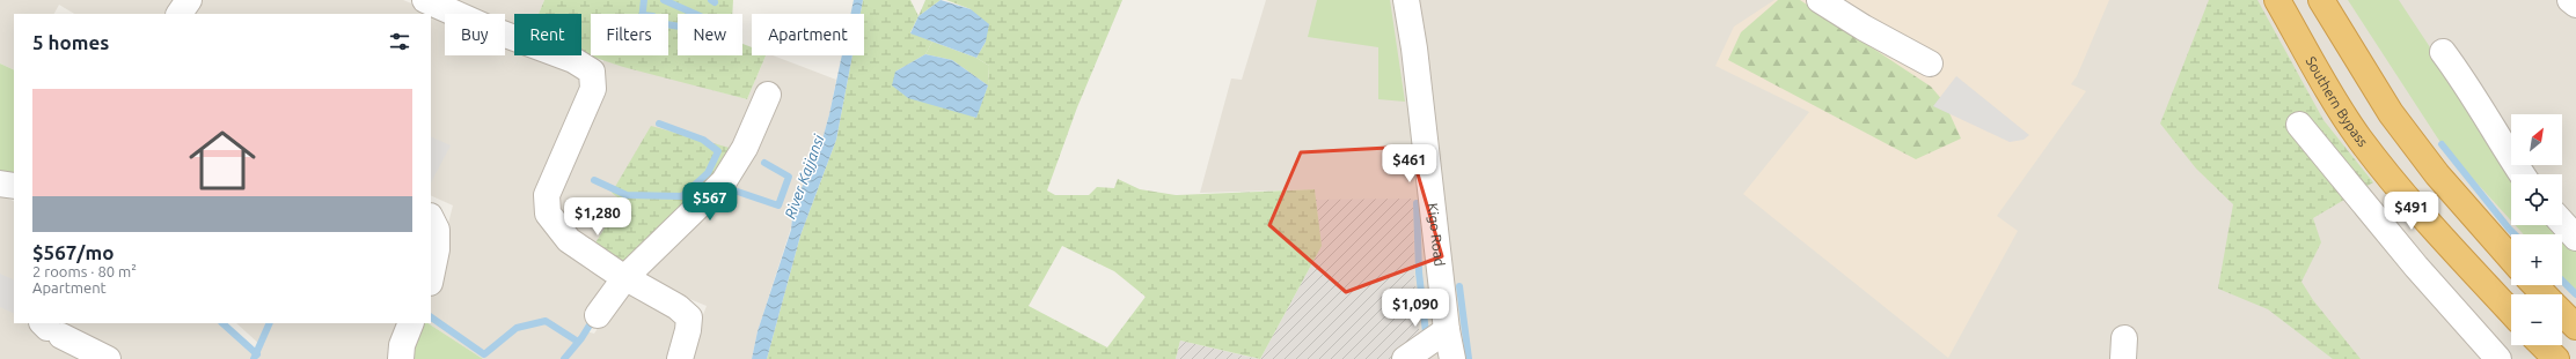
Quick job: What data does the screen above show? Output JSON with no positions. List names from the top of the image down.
{
  "streets": {
    "highway": ["Southern Bypass"],
    "street": ["Kigo Road"]
  },
  "water": ["River Kajjansi"],
  "north": "top right",
  "page": {
    "chip": [
      "Buy",
      "Rent",
      "Filters",
      "New",
      "Apartment"
    ],
    "heading": "5 homes",
    "list": [
      {
        "name": "$567/mo",
        "note": "2 rooms · 80 m² · Apartment"
      }
    ],
    "map_buttons": ["+", "−"],
    "price": [
      "$461",
      "$567",
      "$491",
      "$1,280",
      "$1,090"
    ]
  }
}
